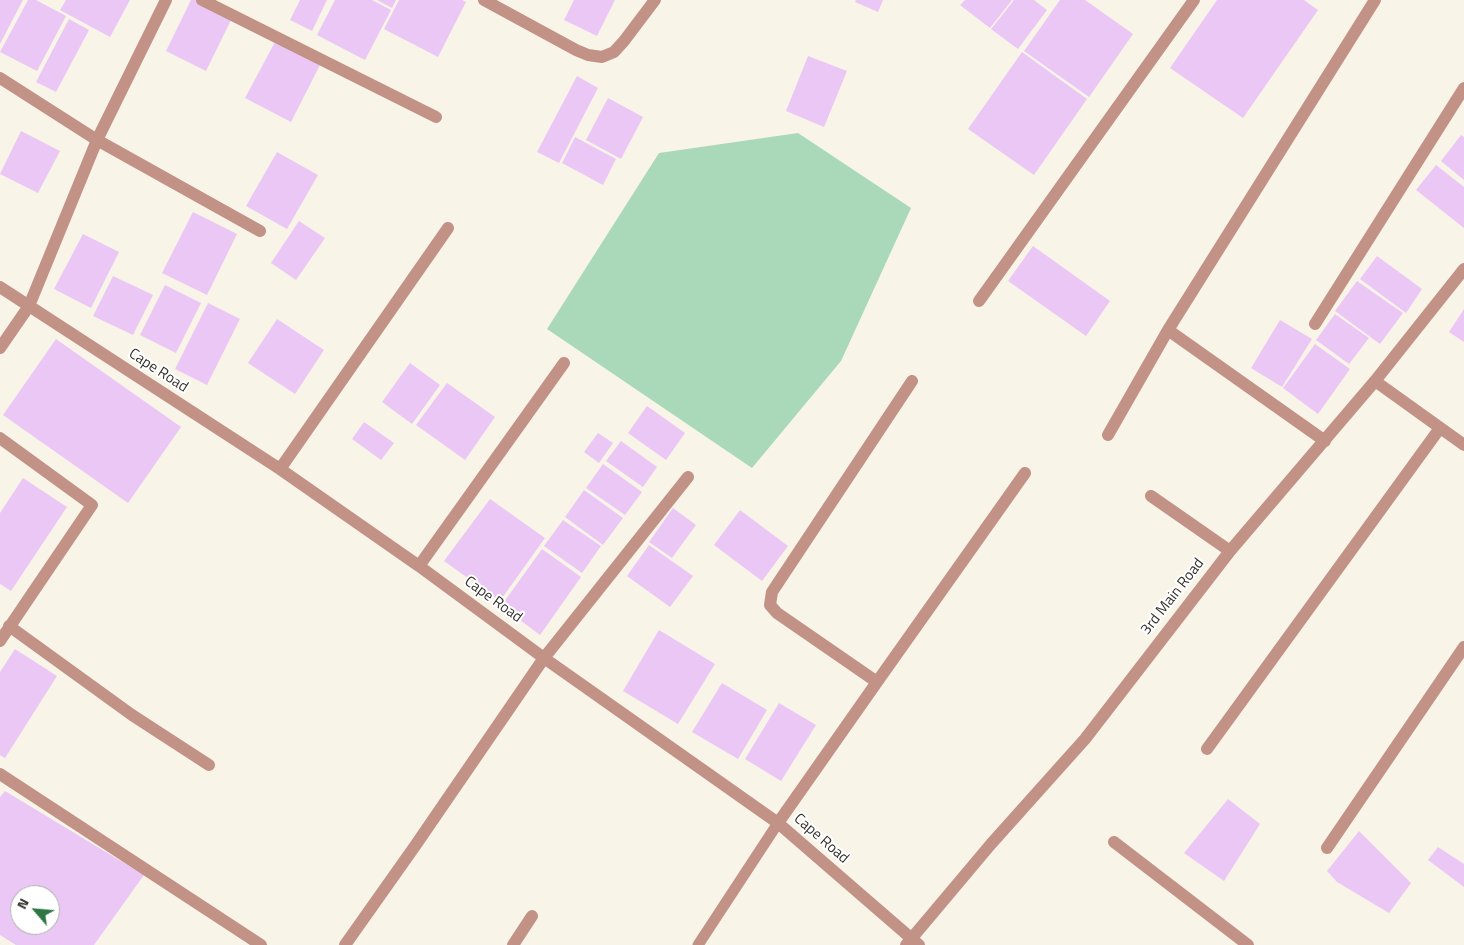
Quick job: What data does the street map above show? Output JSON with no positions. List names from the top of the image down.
{
  "streets": {
    "street": ["Cape Road", "3rd Main Road"]
  },
  "crossings": [
    ["Cape Road", "3rd Main Road"]
  ],
  "north": "top left"
}
